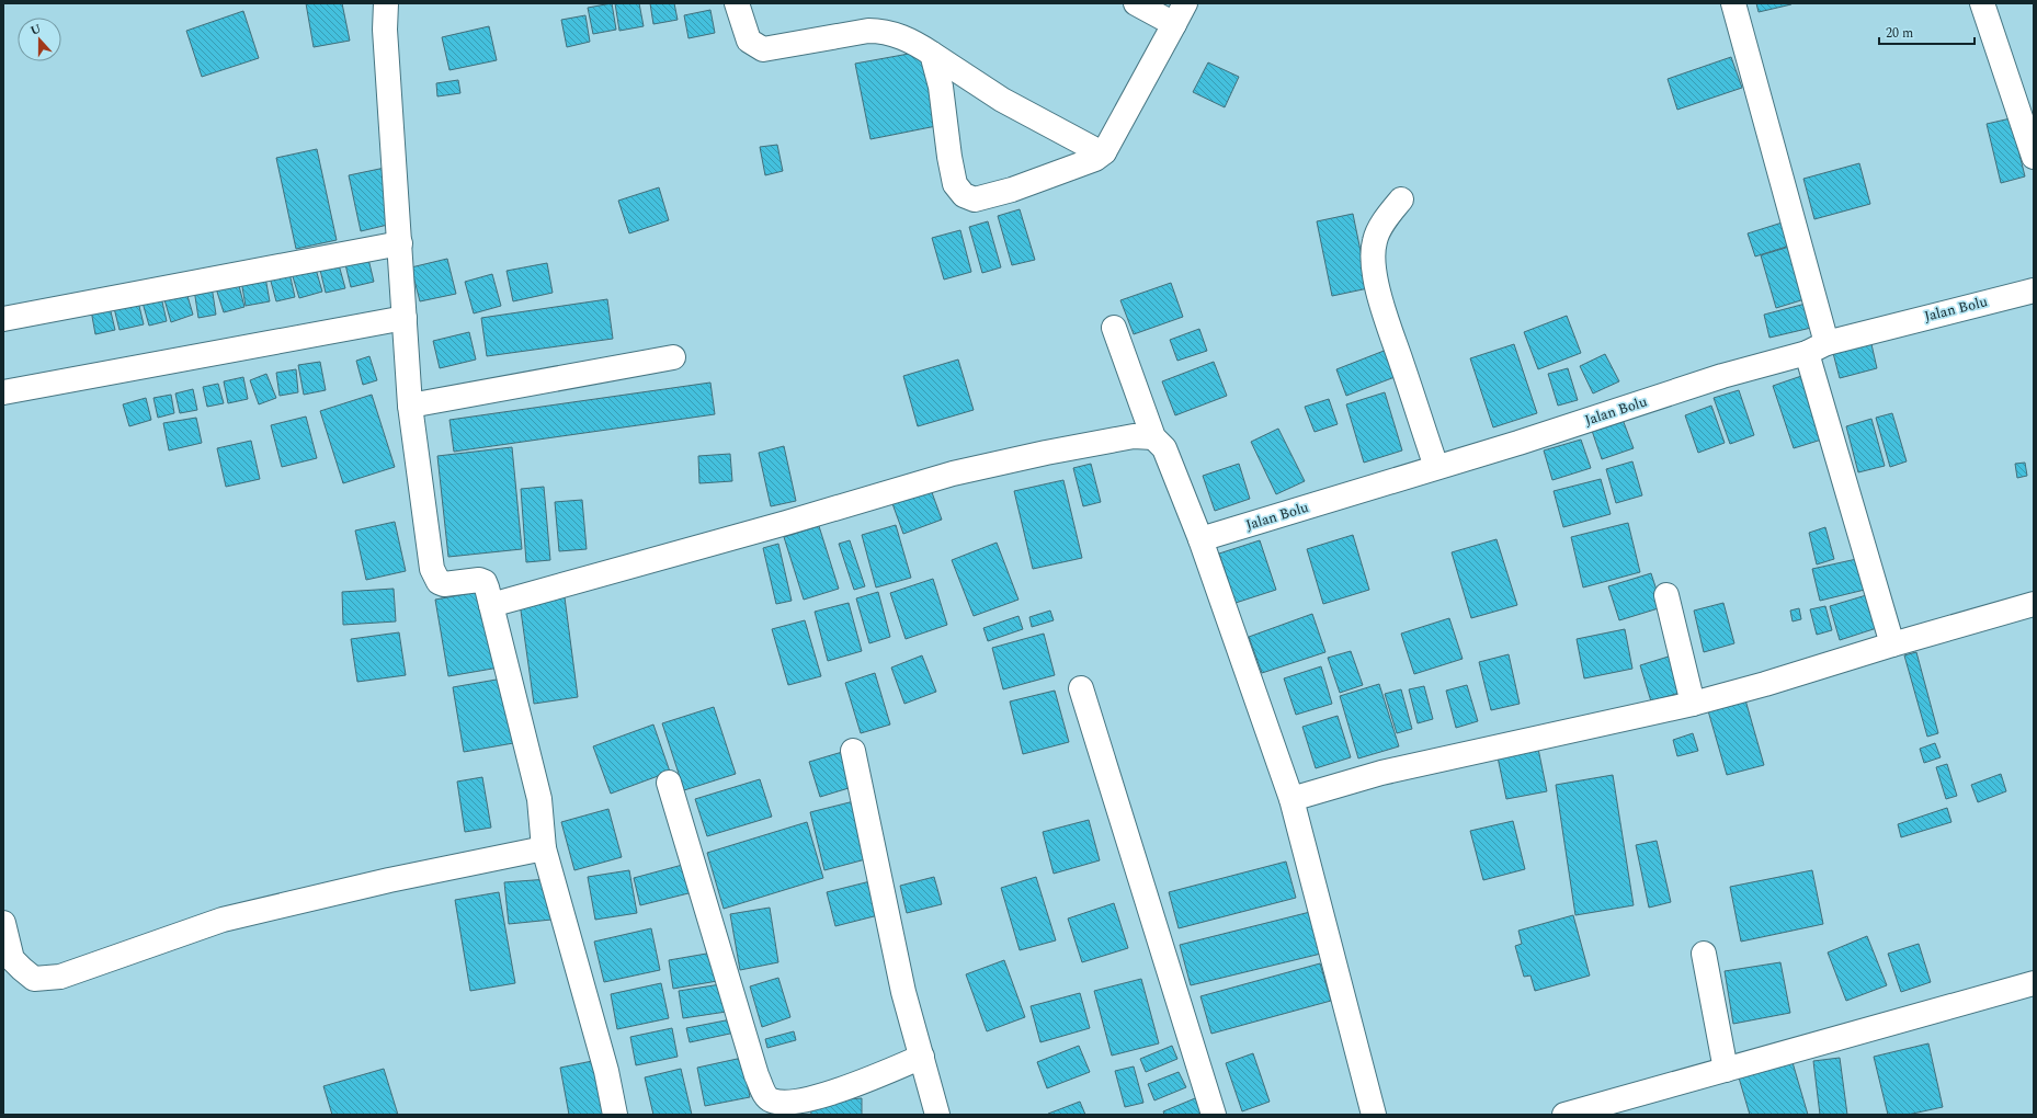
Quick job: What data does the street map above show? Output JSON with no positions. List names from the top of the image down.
{
  "streets": {
    "street": ["Jalan Bolu"]
  },
  "scale_bar": "20 m",
  "north": "top"
}
